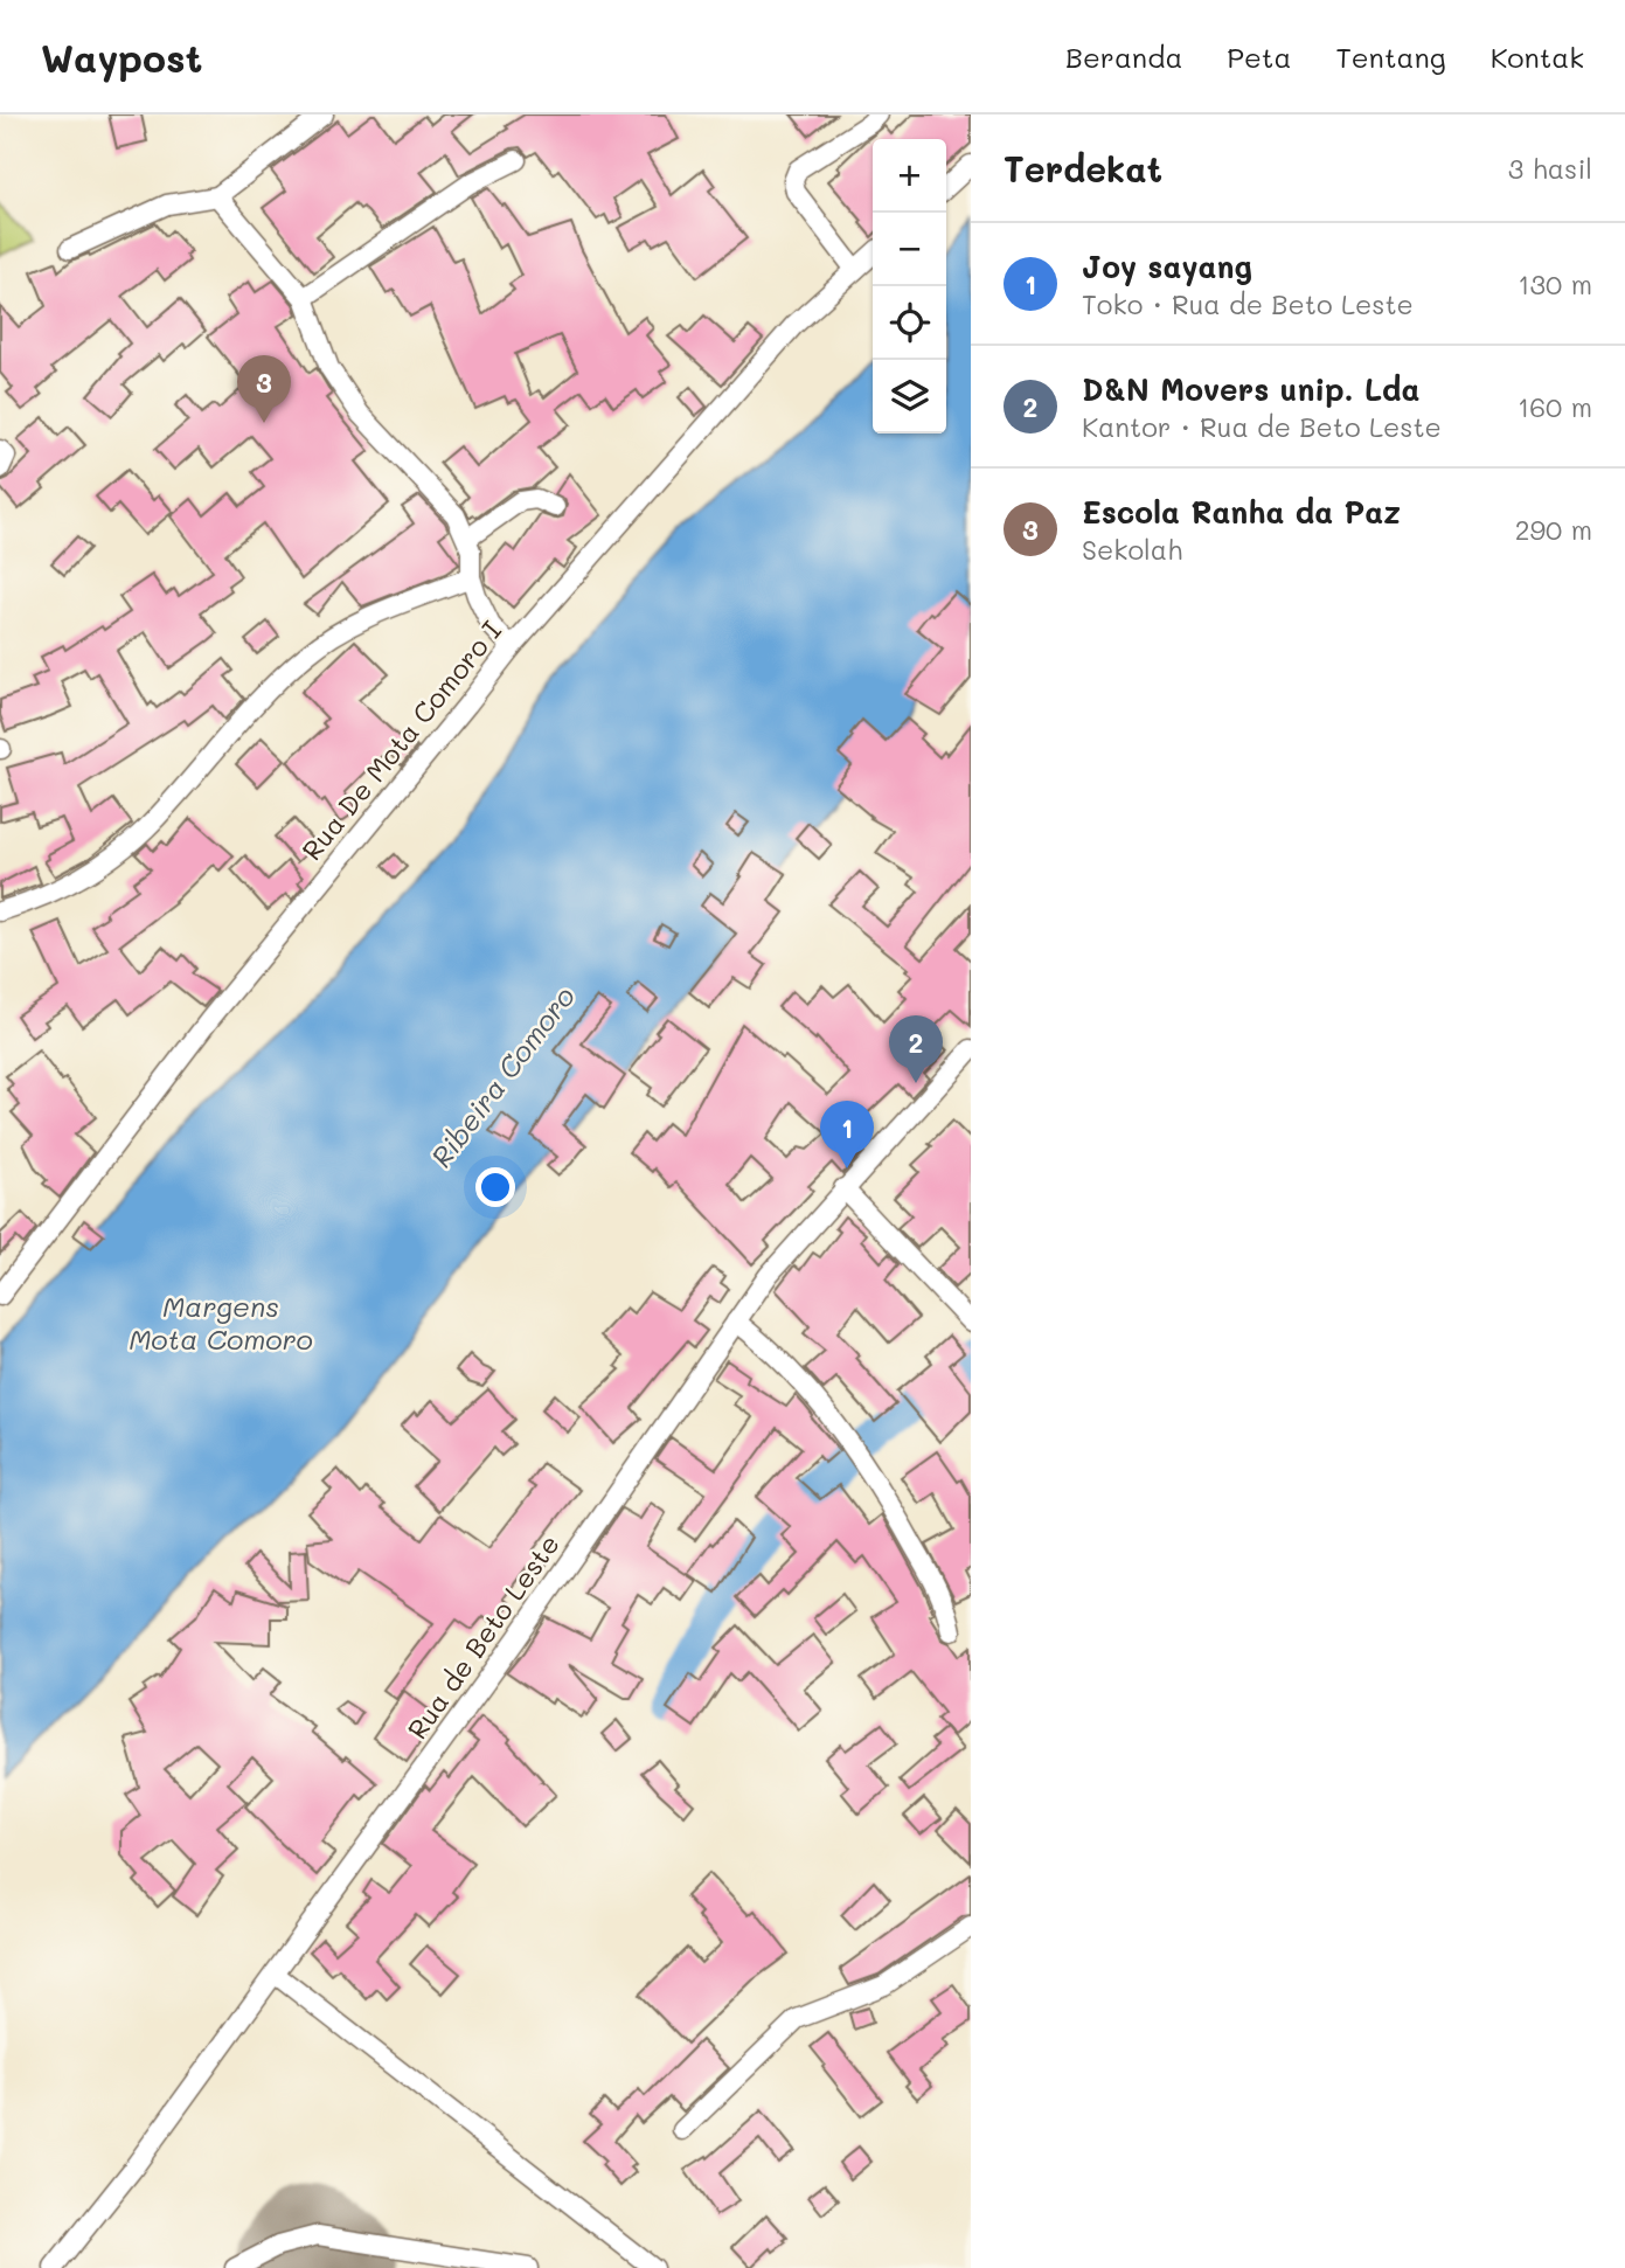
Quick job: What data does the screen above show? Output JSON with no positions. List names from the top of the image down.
{
  "streets": {
    "street": ["Rua De Mota Comoro I", "Rua de Beto Leste"]
  },
  "water": ["Ribeira Comoro", "Margens Mota Comoro"],
  "page": {
    "header": "Waypost",
    "nav": [
      "Beranda",
      "Peta",
      "Tentang",
      "Kontak"
    ],
    "heading": ["Terdekat", "3 hasil"],
    "map_buttons": ["+", "−"],
    "list": [
      {
        "mark": "1",
        "name": "Joy sayang",
        "note": "Toko · Rua de Beto Leste",
        "value": "130 m"
      },
      {
        "mark": "2",
        "name": "D&N Movers unip. Lda",
        "note": "Kantor · Rua de Beto Leste",
        "value": "160 m"
      },
      {
        "mark": "3",
        "name": "Escola Ranha da Paz",
        "note": "Sekolah",
        "value": "290 m"
      }
    ],
    "pins": ["3", "2", "1"]
  }
}
